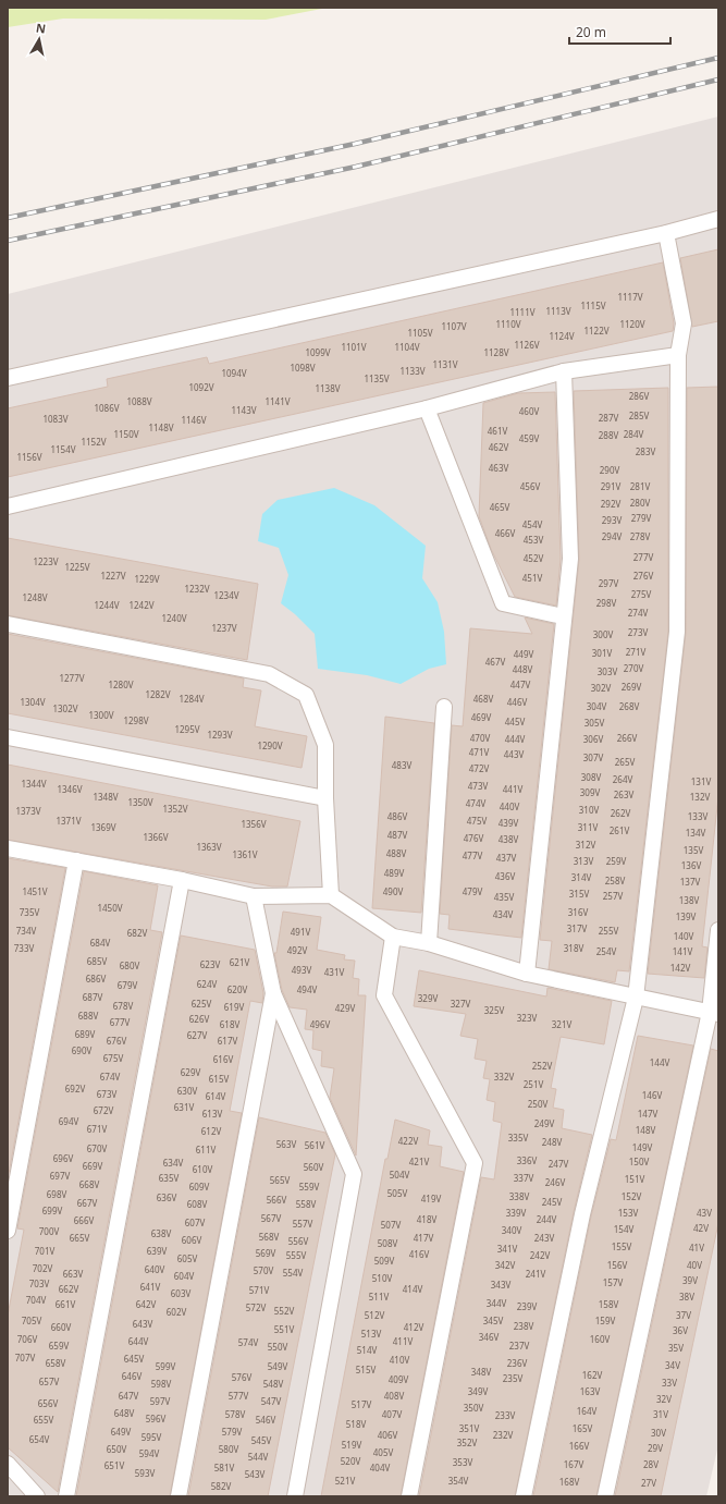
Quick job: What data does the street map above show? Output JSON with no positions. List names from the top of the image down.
{
  "house_numbers": [
    "1117V",
    "1115V",
    "1113V",
    "1111V",
    "1110V",
    "1120V",
    "1107V",
    "1122V",
    "1105V",
    "1124V",
    "1126V",
    "1101V",
    "1104V",
    "1099V",
    "1128V",
    "1131V",
    "1098V",
    "1133V",
    "1094V",
    "1135V",
    "1092V",
    "1138V",
    "286V",
    "1088V",
    "1141V",
    "1086V",
    "1143V",
    "460V",
    "285V",
    "287V",
    "1083V",
    "1146V",
    "1148V",
    "461V",
    "1150V",
    "284V",
    "288V",
    "459V",
    "1152V",
    "462V",
    "1154V",
    "283V",
    "1156V",
    "463V",
    "290V",
    "456V",
    "291V",
    "281V",
    "280V",
    "292V",
    "465V",
    "279V",
    "293V",
    "454V",
    "466V",
    "294V",
    "278V",
    "453V",
    "277V",
    "452V",
    "1223V",
    "1225V",
    "1227V",
    "276V",
    "451V",
    "1229V",
    "297V",
    "1232V",
    "275V",
    "1234V",
    "1248V",
    "298V",
    "1244V",
    "1242V",
    "274V",
    "1240V",
    "1237V",
    "273V",
    "300V",
    "271V",
    "301V",
    "449V",
    "467V",
    "270V",
    "448V",
    "303V",
    "1277V",
    "1280V",
    "447V",
    "269V",
    "302V",
    "1282V",
    "1284V",
    "468V",
    "1304V",
    "446V",
    "304V",
    "268V",
    "1302V",
    "1300V",
    "469V",
    "1298V",
    "445V",
    "305V",
    "1295V",
    "1293V",
    "470V",
    "266V",
    "444V",
    "306V",
    "1290V",
    "471V",
    "443V",
    "307V",
    "265V",
    "483V",
    "472V",
    "308V",
    "264V",
    "131V",
    "1344V",
    "473V",
    "1346V",
    "441V",
    "309V",
    "263V",
    "1348V",
    "132V",
    "1350V",
    "474V",
    "440V",
    "1352V",
    "310V",
    "1373V",
    "262V",
    "486V",
    "133V",
    "1371V",
    "475V",
    "439V",
    "1356V",
    "1369V",
    "311V",
    "261V",
    "134V",
    "487V",
    "1366V",
    "476V",
    "438V",
    "312V",
    "1363V",
    "135V",
    "488V",
    "1361V",
    "477V",
    "437V",
    "313V",
    "259V",
    "136V",
    "489V",
    "436V",
    "314V",
    "258V",
    "137V",
    "1451V",
    "490V",
    "479V",
    "315V",
    "257V",
    "435V",
    "138V",
    "1450V",
    "735V",
    "316V",
    "434V",
    "139V",
    "317V",
    "734V",
    "255V",
    "491V",
    "682V",
    "140V",
    "684V",
    "733V",
    "318V",
    "492V",
    "254V",
    "141V",
    "685V",
    "621V",
    "623V",
    "680V",
    "142V",
    "493V",
    "431V",
    "686V",
    "624V",
    "679V",
    "620V",
    "494V",
    "687V",
    "329V",
    "625V",
    "327V",
    "678V",
    "619V",
    "429V",
    "325V",
    "688V",
    "323V",
    "626V",
    "677V",
    "618V",
    "496V",
    "321V",
    "689V",
    "627V",
    "676V",
    "617V",
    "690V",
    "675V",
    "616V",
    "144V",
    "252V",
    "629V",
    "674V",
    "332V",
    "615V",
    "251V",
    "692V",
    "630V",
    "673V",
    "146V",
    "614V",
    "250V",
    "631V",
    "672V",
    "613V",
    "147V",
    "694V",
    "249V",
    "671V",
    "148V",
    "612V",
    "335V",
    "422V",
    "248V",
    "563V",
    "561V",
    "149V",
    "670V",
    "611V",
    "696V",
    "336V",
    "421V",
    "150V",
    "634V",
    "247V",
    "669V",
    "560V",
    "610V",
    "504V",
    "697V",
    "635V",
    "337V",
    "151V",
    "565V",
    "246V",
    "668V",
    "609V",
    "559V",
    "505V",
    "698V",
    "338V",
    "152V",
    "636V",
    "419V",
    "566V",
    "245V",
    "667V",
    "608V",
    "558V",
    "699V",
    "339V",
    "153V",
    "43V",
    "567V",
    "418V",
    "244V",
    "666V",
    "607V",
    "557V",
    "507V",
    "42V",
    "154V",
    "340V",
    "700V",
    "638V",
    "568V",
    "665V",
    "417V",
    "243V",
    "606V",
    "556V",
    "508V",
    "155V",
    "41V",
    "341V",
    "701V",
    "639V",
    "569V",
    "416V",
    "555V",
    "242V",
    "605V",
    "509V",
    "342V",
    "156V",
    "40V",
    "702V",
    "640V",
    "570V",
    "554V",
    "663V",
    "241V",
    "604V",
    "510V",
    "39V",
    "157V",
    "703V",
    "343V",
    "641V",
    "662V",
    "414V",
    "571V",
    "603V",
    "511V",
    "38V",
    "704V",
    "344V",
    "661V",
    "642V",
    "158V",
    "239V",
    "572V",
    "552V",
    "602V",
    "512V",
    "37V",
    "705V",
    "345V",
    "159V",
    "643V",
    "238V",
    "660V",
    "412V",
    "551V",
    "36V",
    "513V",
    "346V",
    "706V",
    "160V",
    "644V",
    "411V",
    "574V",
    "659V",
    "237V",
    "550V",
    "35V",
    "514V",
    "707V",
    "645V",
    "410V",
    "658V",
    "236V",
    "34V",
    "599V",
    "549V",
    "515V",
    "348V",
    "162V",
    "646V",
    "576V",
    "235V",
    "409V",
    "657V",
    "33V",
    "598V",
    "548V",
    "349V",
    "163V",
    "647V",
    "577V",
    "408V",
    "32V",
    "597V",
    "547V",
    "656V",
    "517V",
    "350V",
    "164V",
    "648V",
    "578V",
    "407V",
    "31V",
    "233V",
    "596V",
    "655V",
    "546V",
    "518V",
    "351V",
    "165V",
    "649V",
    "579V",
    "30V",
    "406V",
    "232V",
    "595V",
    "654V",
    "545V",
    "352V",
    "519V",
    "166V",
    "29V",
    "650V",
    "580V",
    "405V",
    "594V",
    "544V",
    "520V",
    "353V",
    "167V",
    "28V",
    "651V",
    "581V",
    "404V",
    "593V",
    "543V",
    "521V",
    "354V",
    "168V",
    "27V",
    "582V"
  ],
  "scale_bar": "20 m",
  "north": "top"
}
